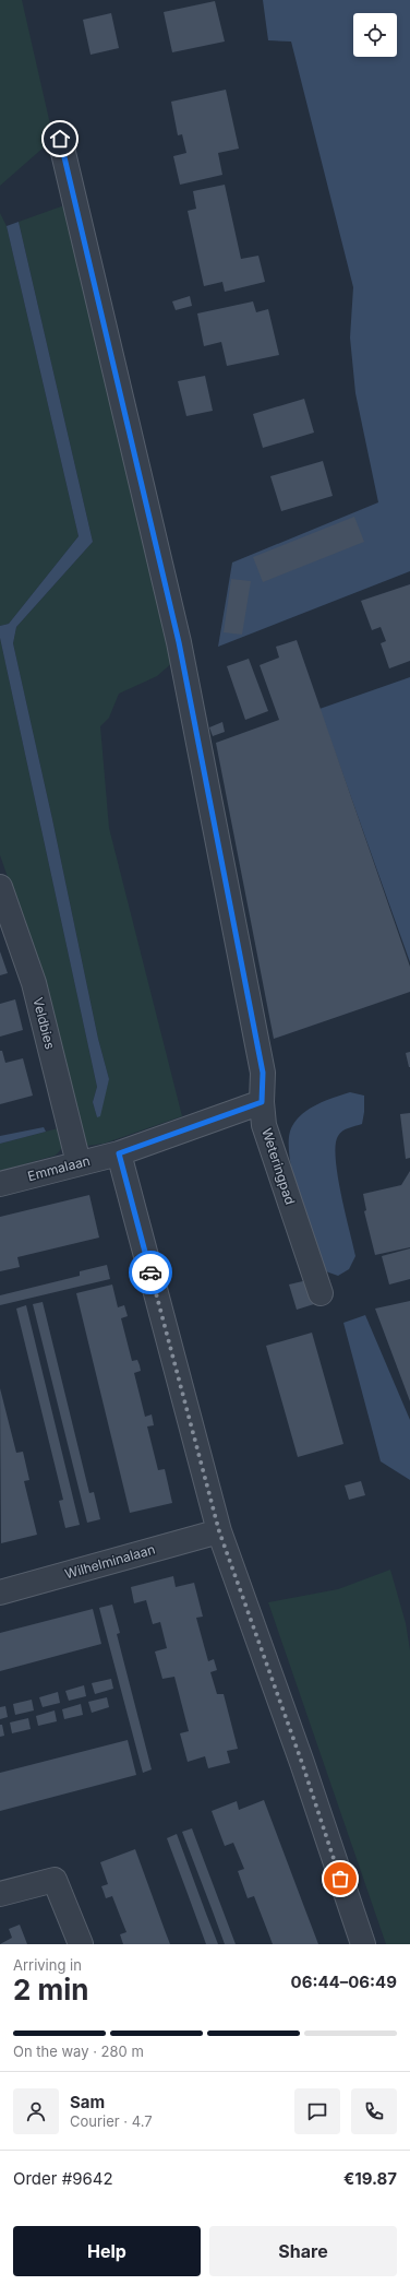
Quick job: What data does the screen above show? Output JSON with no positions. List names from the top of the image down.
{
  "streets": {
    "street": [
      "Veldbies",
      "Weteringpad",
      "Emmalaan",
      "Wilhelminalaan"
    ]
  },
  "crossings": [
    ["Veldbies", "Emmalaan"],
    ["Weteringpad", "Emmalaan"]
  ],
  "page": {
    "heading": ["2 min", "Arriving in", "06:44–06:49"],
    "panel": [
      "Sam",
      "Courier · 4.7",
      "Order #9642",
      "€19.87"
    ],
    "bar": "On the way · 280 m",
    "buttons": ["Help", "Share"]
  }
}
